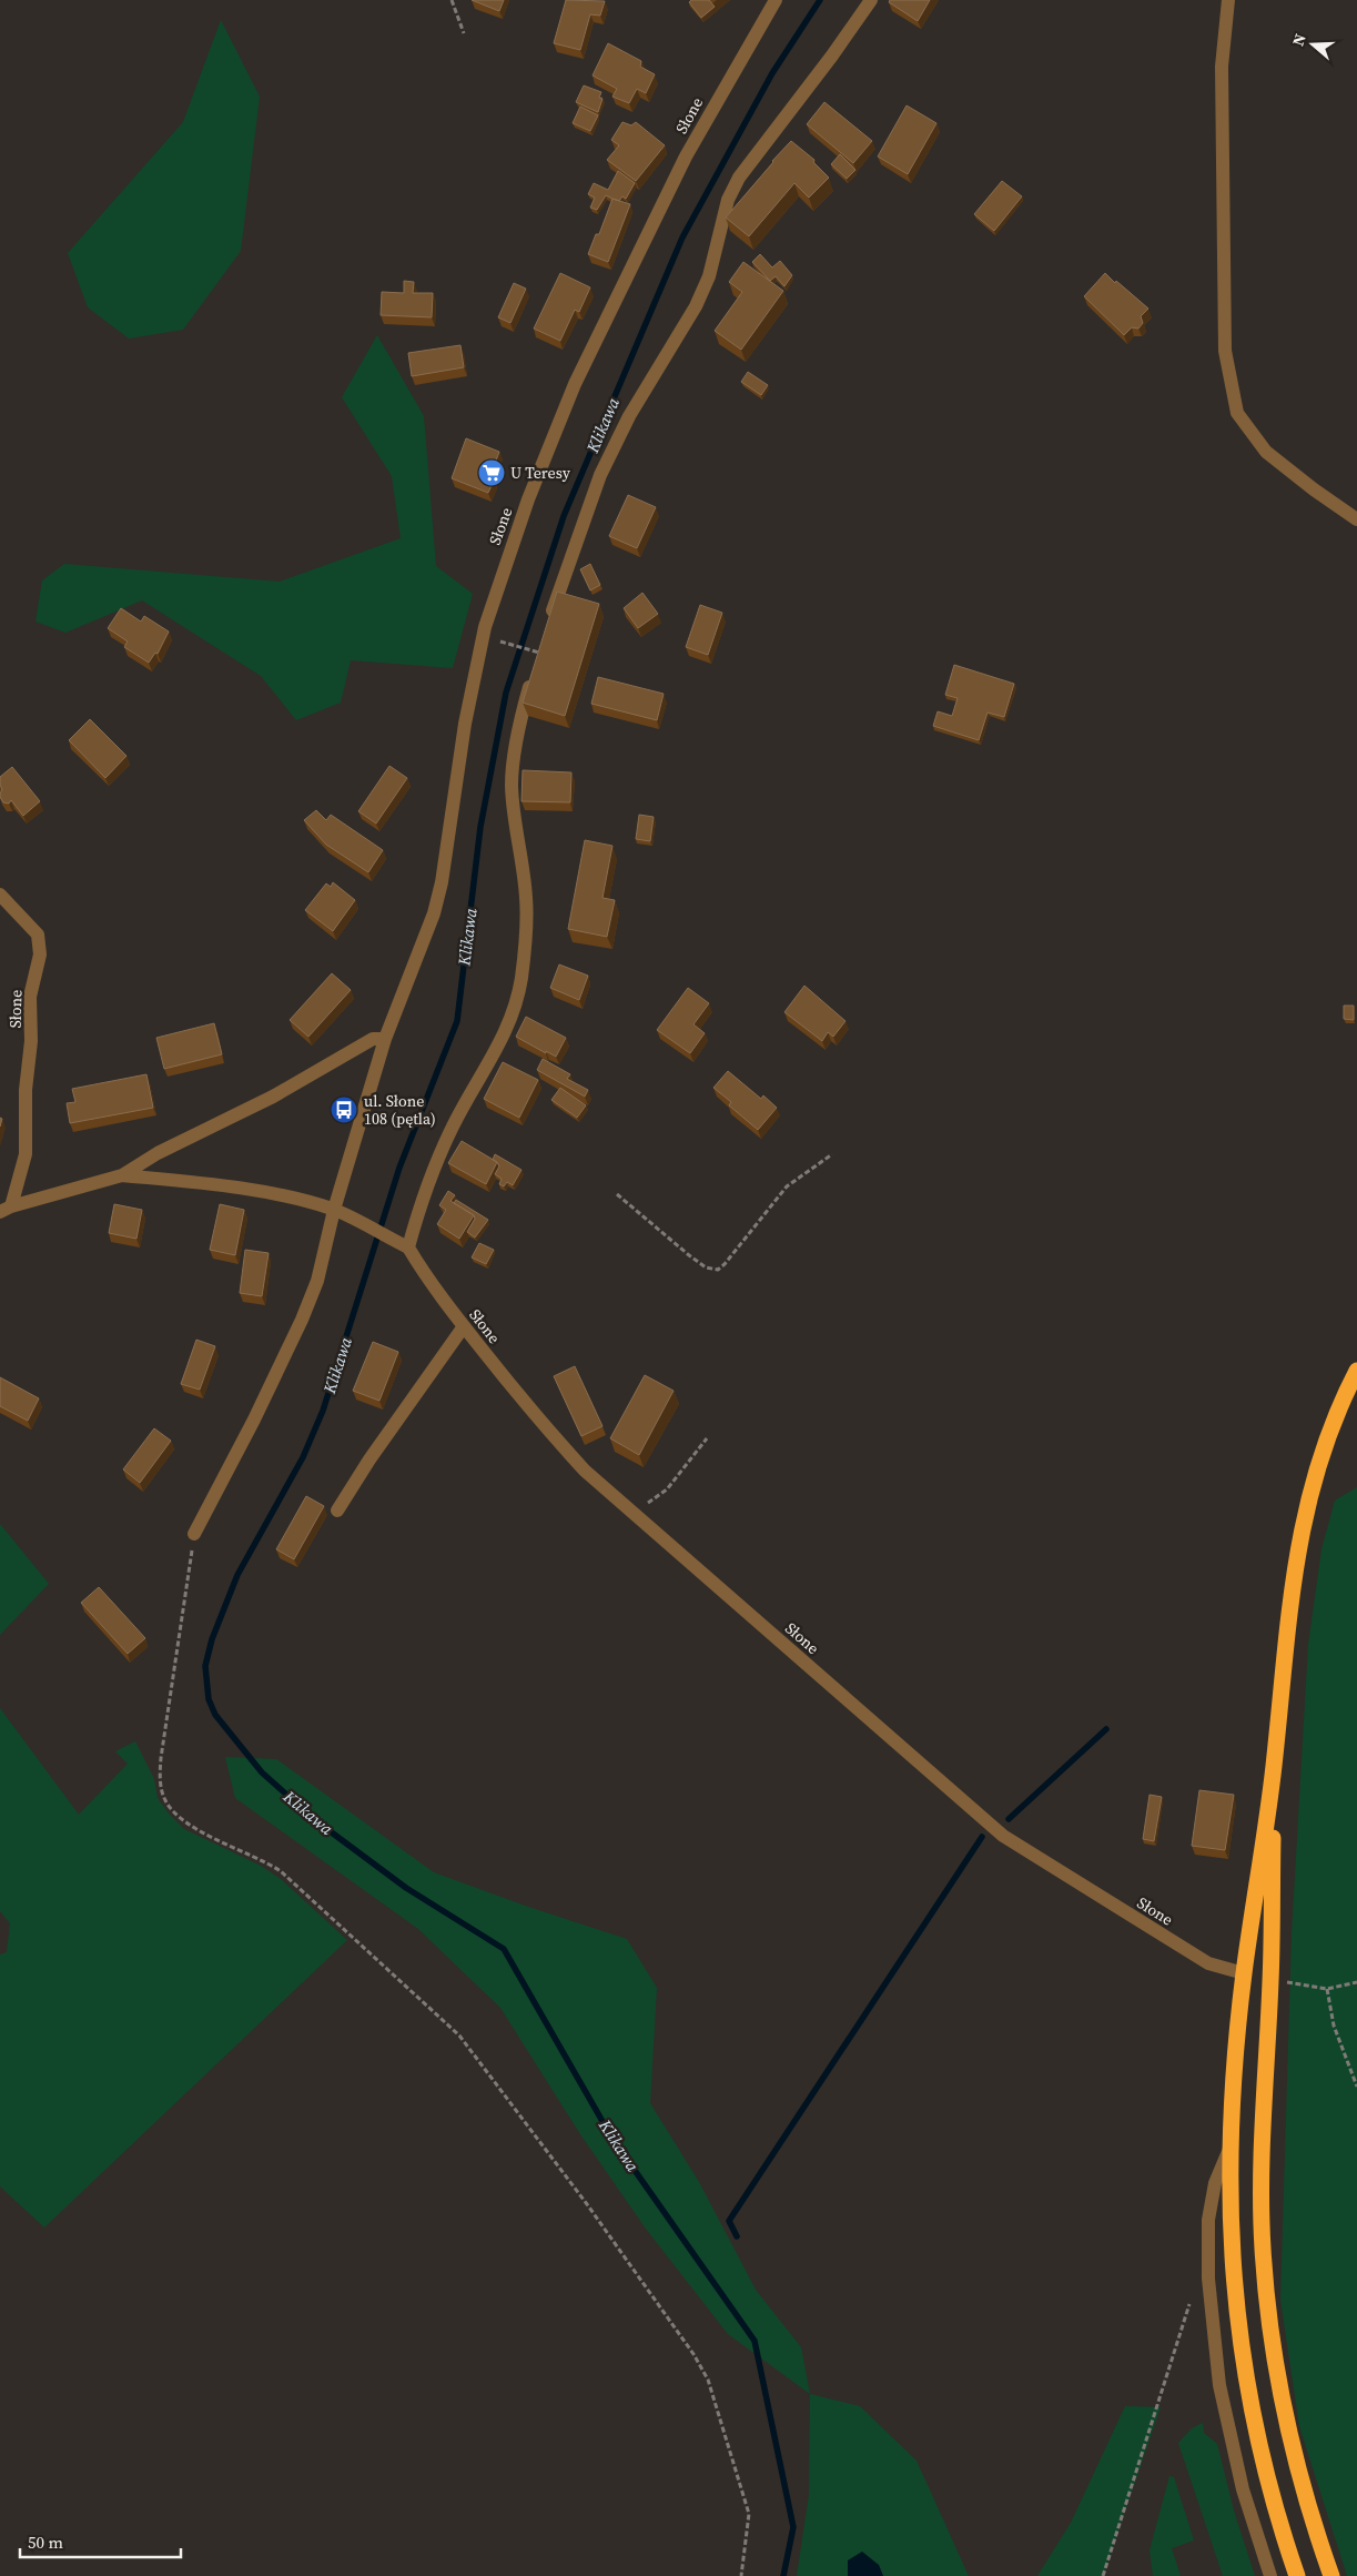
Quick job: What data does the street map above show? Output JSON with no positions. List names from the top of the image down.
{
  "streets": {
    "street": ["Słone"]
  },
  "water": ["Klikawa"],
  "places": {
    "supermarket": ["U Teresy"],
    "bus stop": ["ul. Słone 108 (pętla)"]
  },
  "scale_bar": "50 m",
  "north": "left"
}
